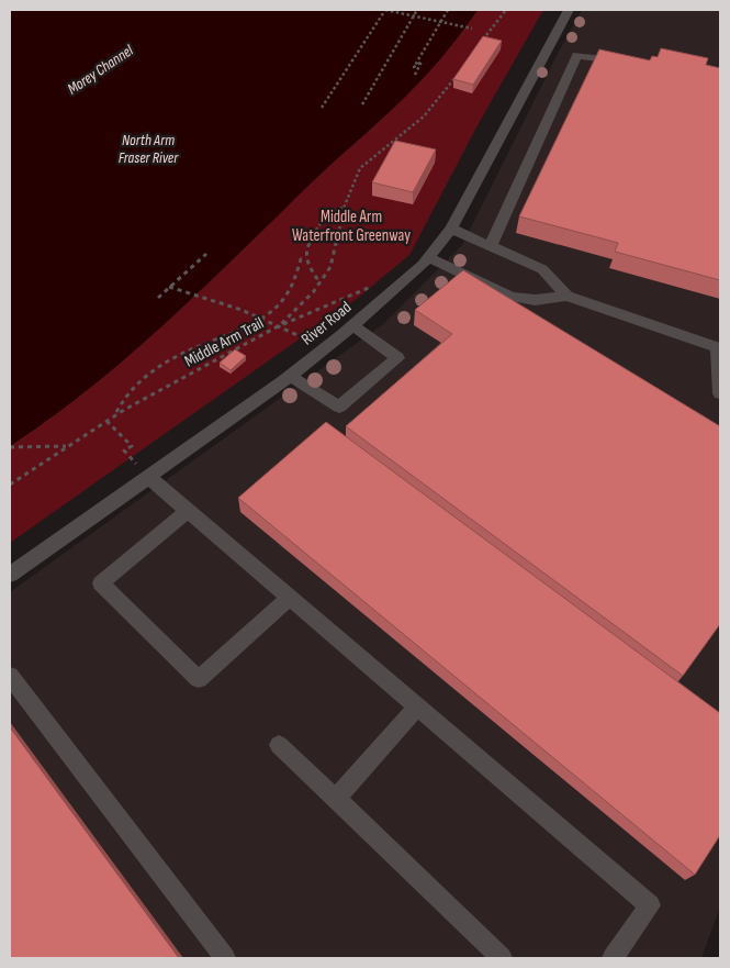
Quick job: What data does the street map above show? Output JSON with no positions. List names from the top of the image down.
{
  "streets": {
    "street": ["River Road"],
    "path": ["Middle Arm Trail"]
  },
  "water": ["Morey Channel", "North Arm Fraser River"],
  "parks": ["Middle Arm Waterfront Greenway"]
}
